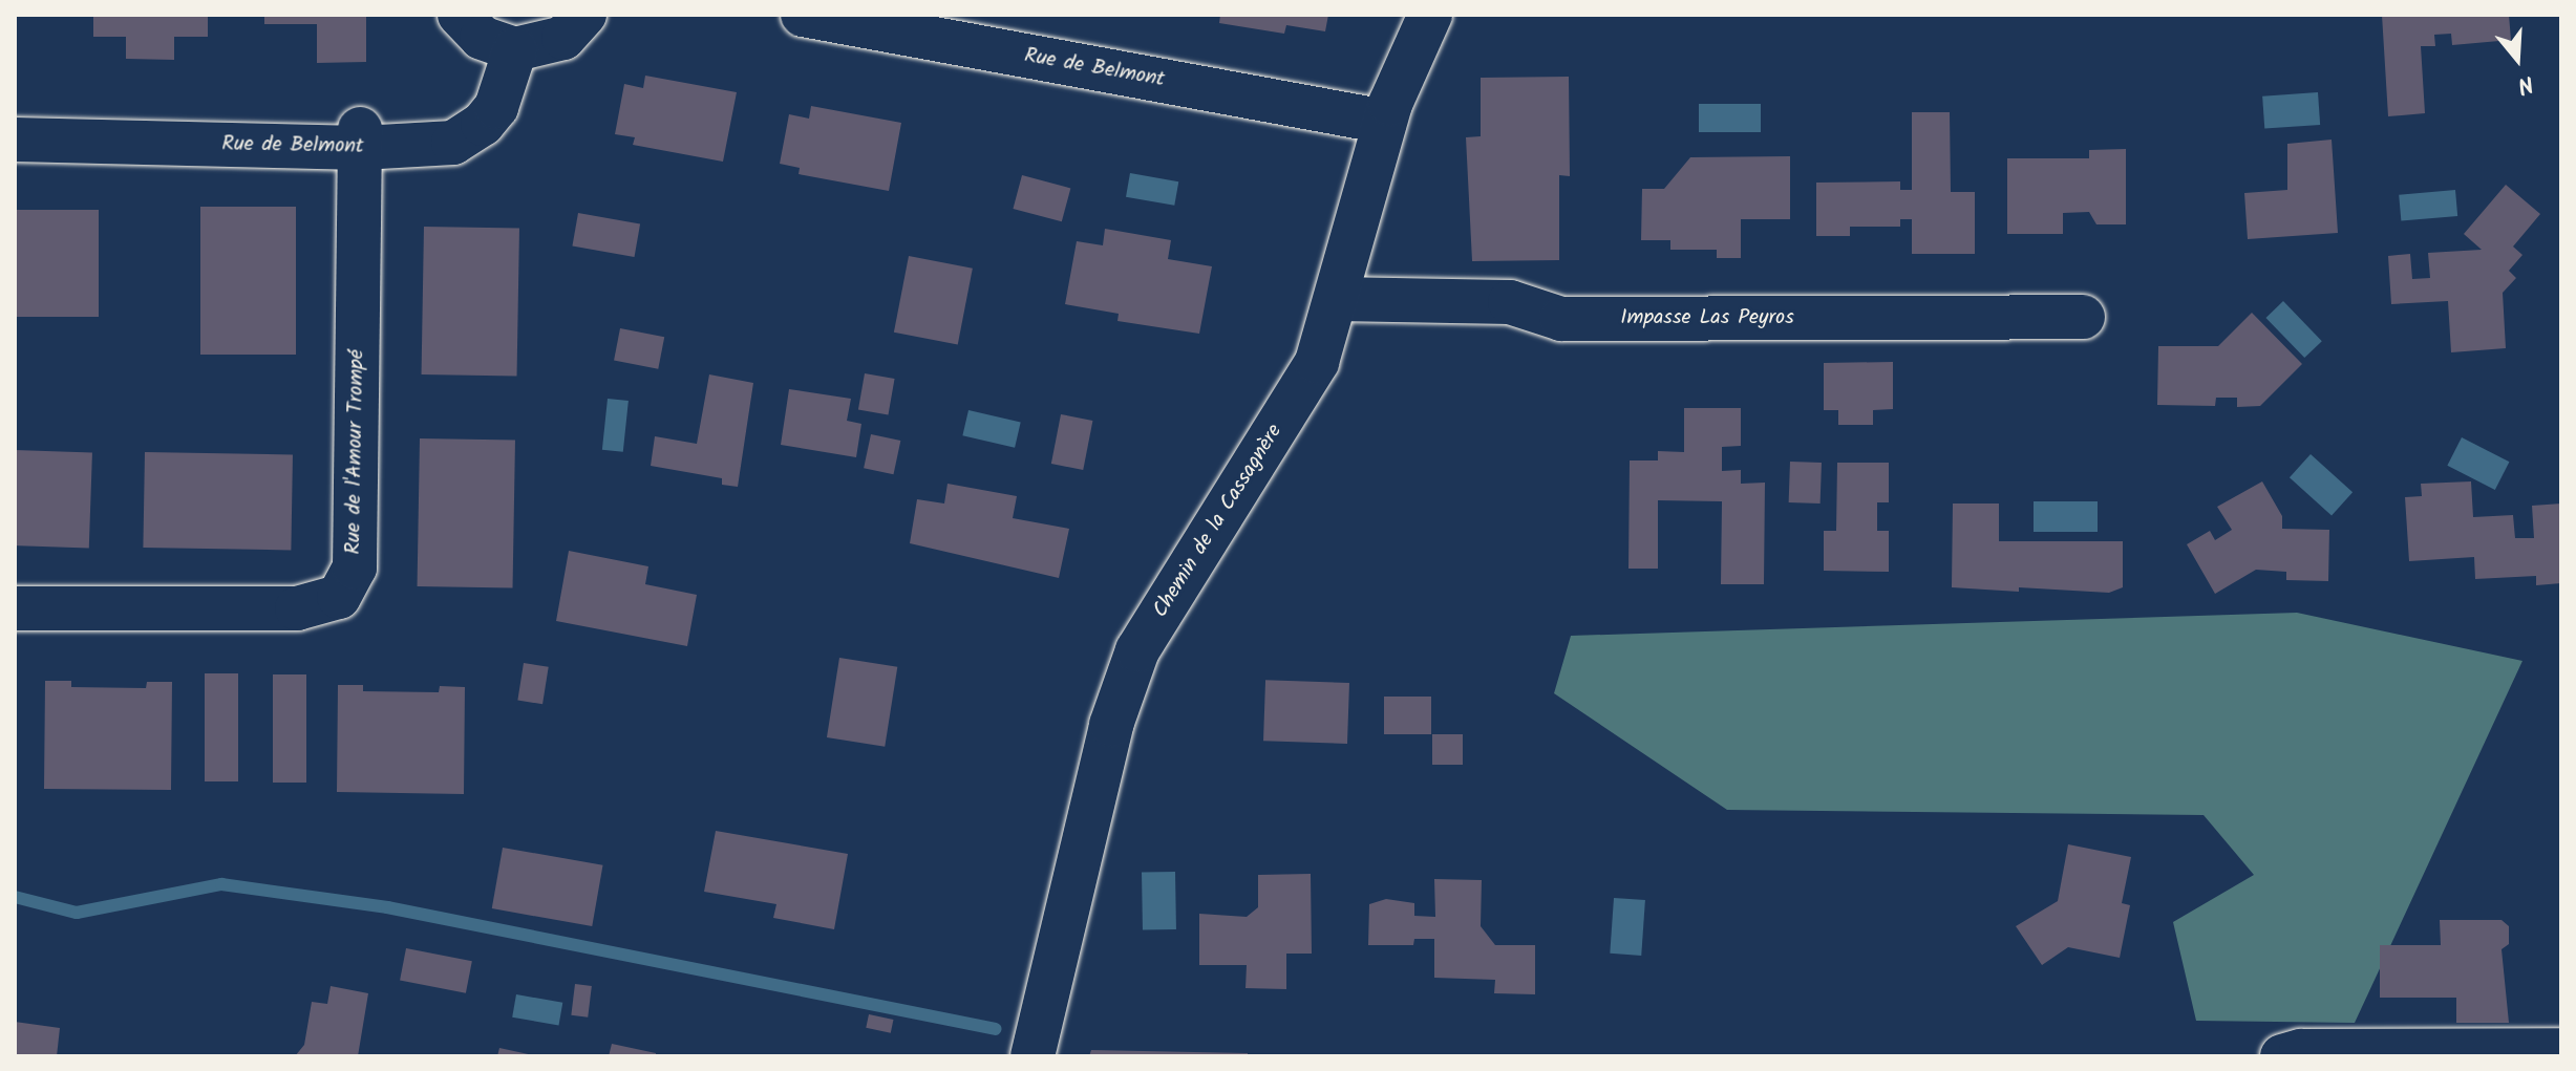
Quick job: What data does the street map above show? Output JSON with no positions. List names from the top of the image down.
{
  "streets": {
    "street": [
      "Rue de Belmont",
      "Impasse Las Peyros",
      "Rue de l'Amour Trompé",
      "Chemin de la Cassagnère"
    ]
  },
  "crossings": [
    ["Rue de Belmont", "Rue de l'Amour Trompé"],
    ["Rue de Belmont", "Chemin de la Cassagnère"],
    ["Impasse Las Peyros", "Chemin de la Cassagnère"]
  ],
  "north": "bottom"
}
